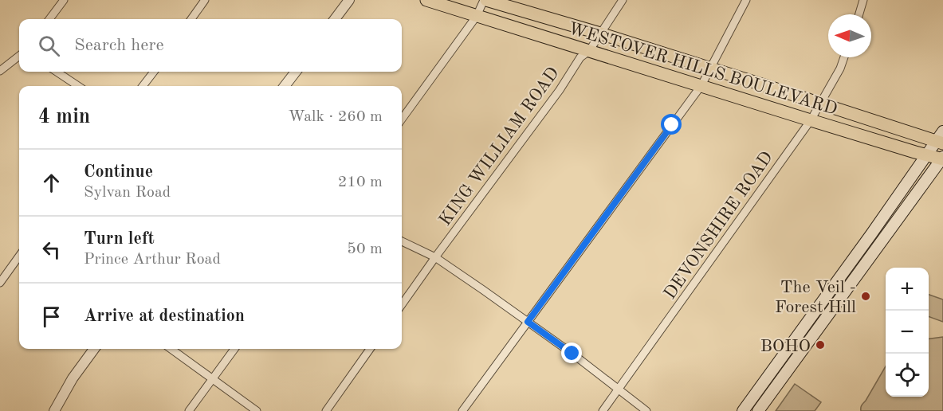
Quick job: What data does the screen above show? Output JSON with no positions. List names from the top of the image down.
{
  "streets": {
    "main road": ["WESTOVER HILLS BOULEVARD"],
    "street": ["KING WILLIAM ROAD", "DEVONSHIRE ROAD"]
  },
  "crossings": [
    ["WESTOVER HILLS BOULEVARD", "KING WILLIAM ROAD"],
    ["WESTOVER HILLS BOULEVARD", "DEVONSHIRE ROAD"]
  ],
  "places": ["The Veil - Forest Hill", "BOHO"],
  "north": "left",
  "page": {
    "search": "Search here",
    "heading": ["4 min", "Walk · 260 m"],
    "list": [
      ["Continue", "Sylvan Road", "210 m"],
      ["Turn left", "Prince Arthur Road", "50 m"],
      "Arrive at destination"
    ],
    "map_buttons": ["+", "−"]
  }
}
